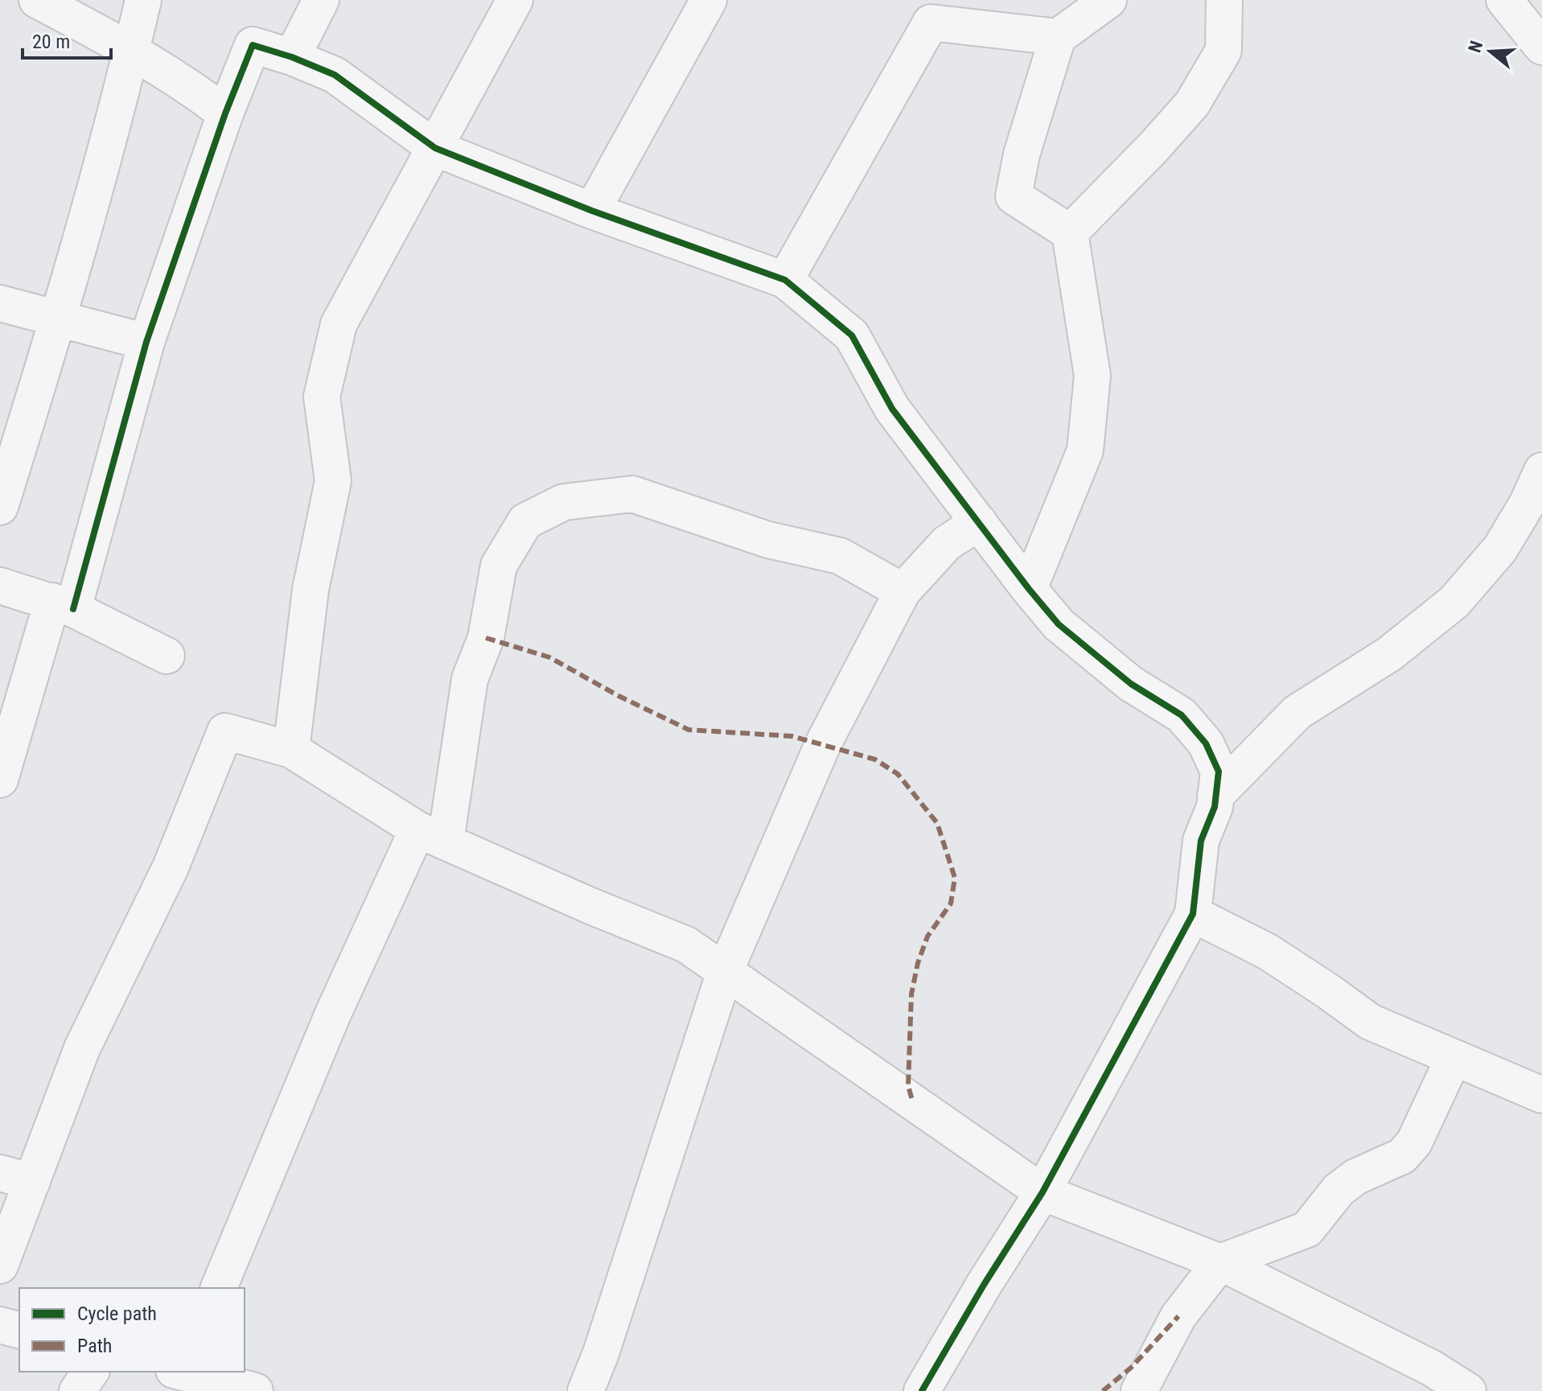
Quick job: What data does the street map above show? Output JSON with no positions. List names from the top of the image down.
{
  "legend": ["Cycle path", "Path"],
  "scale_bar": "20 m",
  "north": "left"
}
